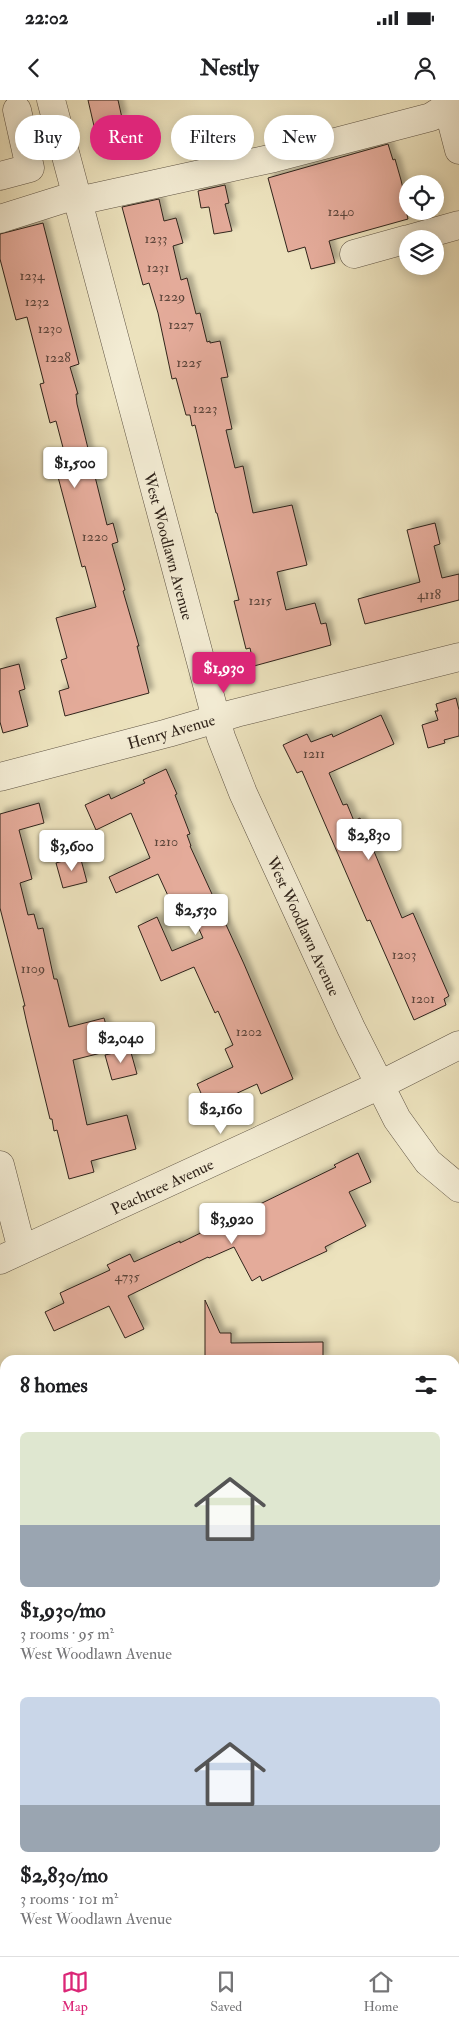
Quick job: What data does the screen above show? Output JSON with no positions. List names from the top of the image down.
{
  "streets": {
    "street": ["West Woodlawn Avenue", "Henry Avenue", "Peachtree Avenue"]
  },
  "crossings": [
    ["West Woodlawn Avenue", "Henry Avenue"],
    ["West Woodlawn Avenue", "Peachtree Avenue"]
  ],
  "house_numbers": [
    "1240",
    "1233",
    "1231",
    "1234",
    "1229",
    "1232",
    "1227",
    "1230",
    "1228",
    "1225",
    "1223",
    "1220",
    "4118",
    "1215",
    "1211",
    "1210",
    "1203",
    "1109",
    "1201",
    "1202",
    "4735"
  ],
  "page": {
    "status": "22:02",
    "header": "Nestly",
    "chip": [
      "Buy",
      "Rent",
      "Filters",
      "New"
    ],
    "price": [
      "$1,500",
      "$1,930",
      "$2,830",
      "$3,600",
      "$2,530",
      "$2,040",
      "$2,160",
      "$3,920"
    ],
    "heading": "8 homes",
    "list": [
      {
        "name": "$1,930/mo",
        "note": "3 rooms · 95 m² · West Woodlawn Avenue"
      },
      {
        "name": "$2,830/mo",
        "note": "3 rooms · 101 m² · West Woodlawn Avenue"
      }
    ],
    "tabs": ["Map", "Saved", "Home"]
  }
}
